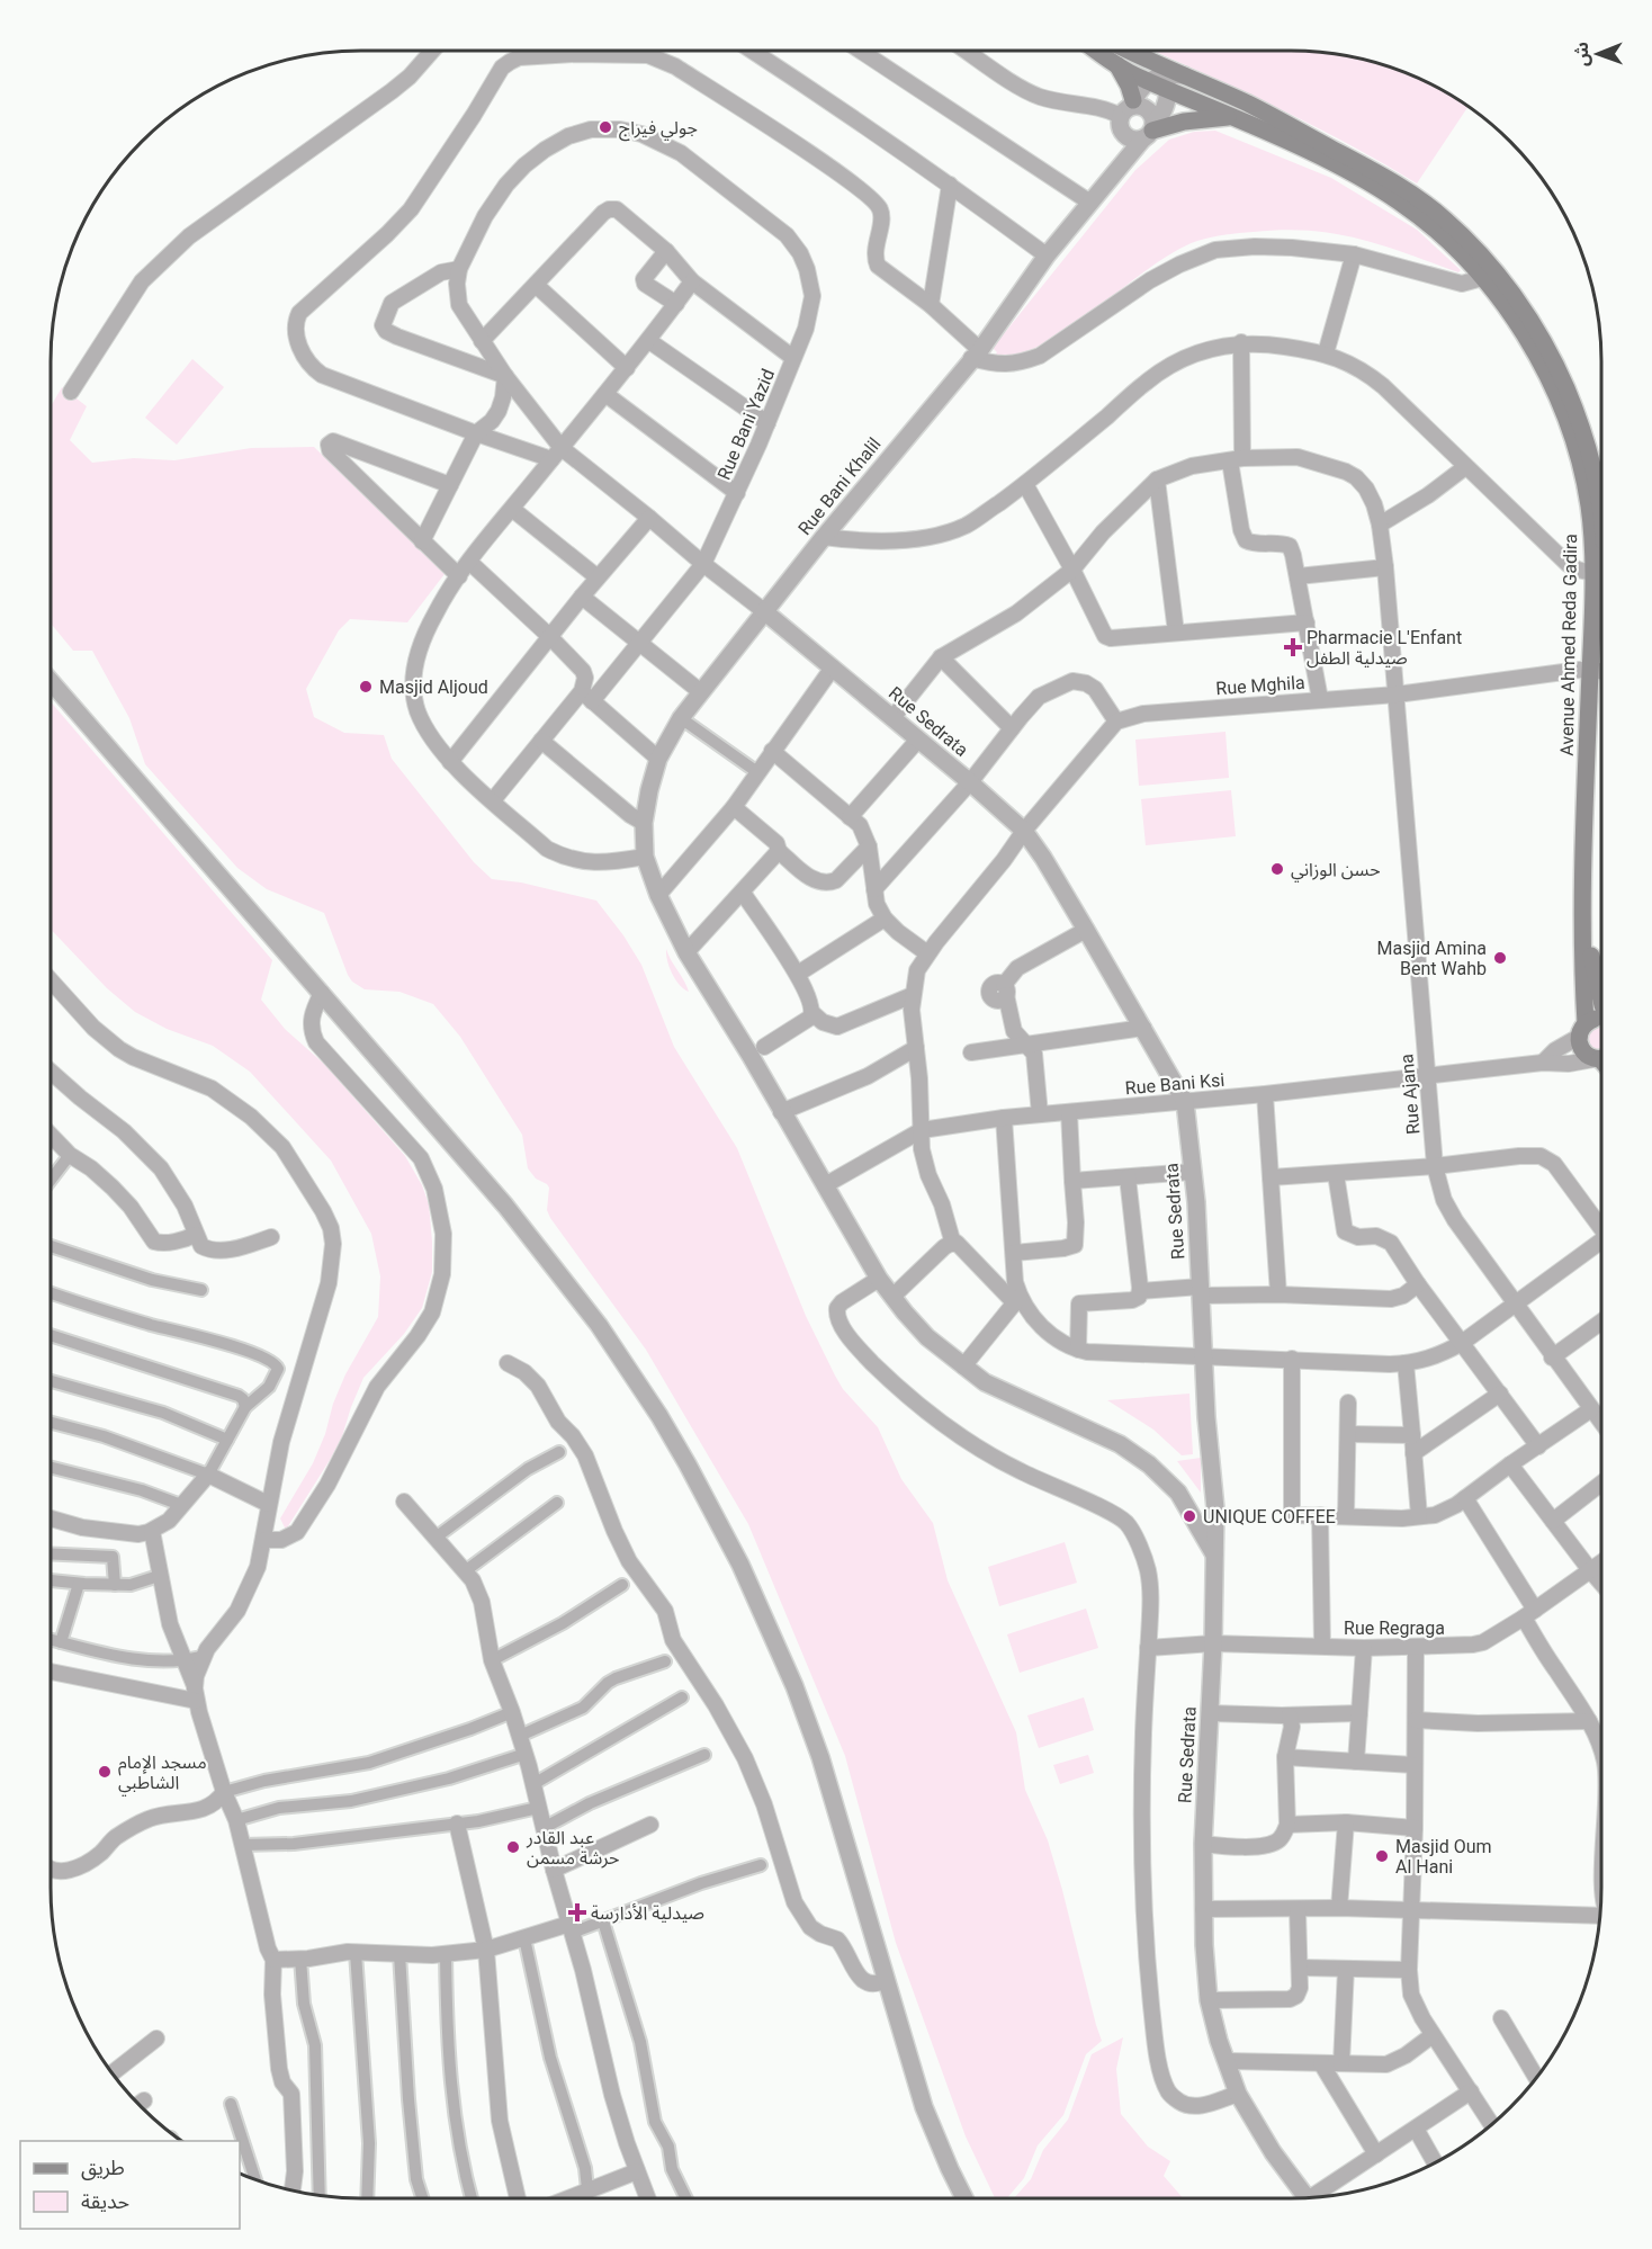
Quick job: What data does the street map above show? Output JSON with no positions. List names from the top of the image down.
{
  "streets": {
    "main road": ["Avenue Ahmed Reda Gadira"],
    "street": [
      "Rue Bani Yazid",
      "Rue Bani Khalil",
      "Rue Mghila",
      "Rue Sedrata",
      "Rue Bani Ksi",
      "Rue Ajana",
      "Rue Regraga"
    ]
  },
  "crossings": [
    ["Rue Bani Yazid", "Rue Sedrata"],
    ["Rue Bani Khalil", "Avenue Ahmed Reda Gadira"],
    ["Rue Bani Khalil", "Rue Sedrata"],
    ["Rue Bani Khalil", "Rue Bani Ksi"],
    ["Avenue Ahmed Reda Gadira", "Rue Mghila"],
    ["Rue Mghila", "Rue Ajana"],
    ["Rue Sedrata", "Rue Bani Ksi"],
    ["Rue Sedrata", "Rue Regraga"],
    ["Rue Bani Ksi", "Rue Ajana"]
  ],
  "places": {
    "other": [
      "جولي فيراج",
      "Masjid Aljoud",
      "حسن الوزاني",
      "Masjid Amina Bent Wahb",
      "UNIQUE COFFEE",
      "مسجد الإمام الشاطبي",
      "عبد القادر حرشة مسمن",
      "Masjid Oum Al Hani"
    ],
    "health": ["Pharmacie L'Enfant صيدلية الطفل", "صيدلية الأدارسة"]
  },
  "legend": ["طريق", "حديقة"],
  "north": "left"
}
